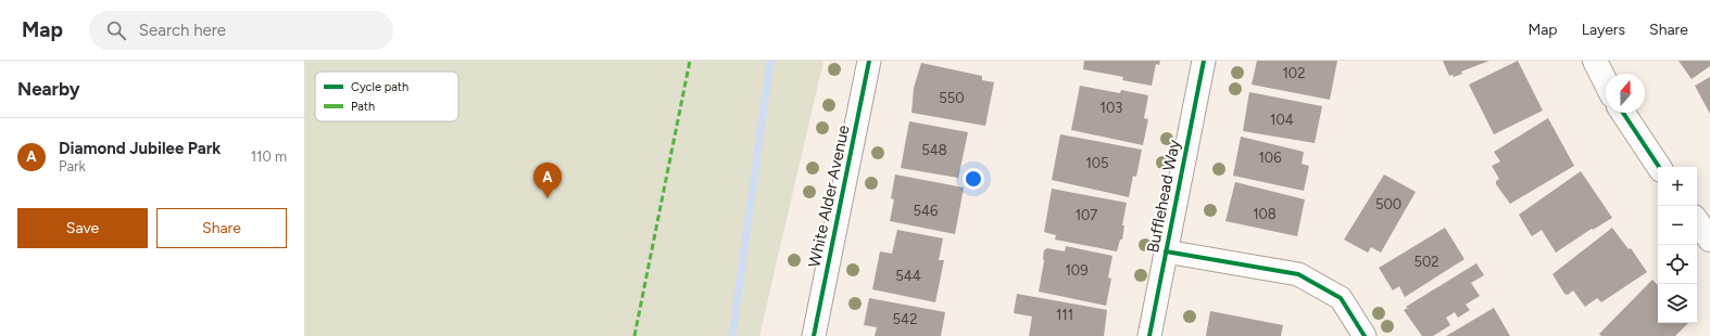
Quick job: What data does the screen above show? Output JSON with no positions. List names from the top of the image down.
{
  "streets": {
    "street": ["White Alder Avenue", "Bufflehead Way"]
  },
  "house_numbers": [
    "102",
    "550",
    "103",
    "104",
    "548",
    "106",
    "105",
    "500",
    "546",
    "108",
    "107",
    "502",
    "109",
    "544",
    "111",
    "542"
  ],
  "legend": ["Cycle path", "Path"],
  "north": "top",
  "page": {
    "header": "Map",
    "search": "Search here",
    "nav": ["Map", "Layers", "Share"],
    "heading": "Nearby",
    "list": [
      {
        "mark": "A",
        "name": "Diamond Jubilee Park",
        "note": "Park",
        "value": "110 m"
      }
    ],
    "pins": "A",
    "map_buttons": ["+", "−"],
    "buttons": ["Save", "Share"]
  }
}
